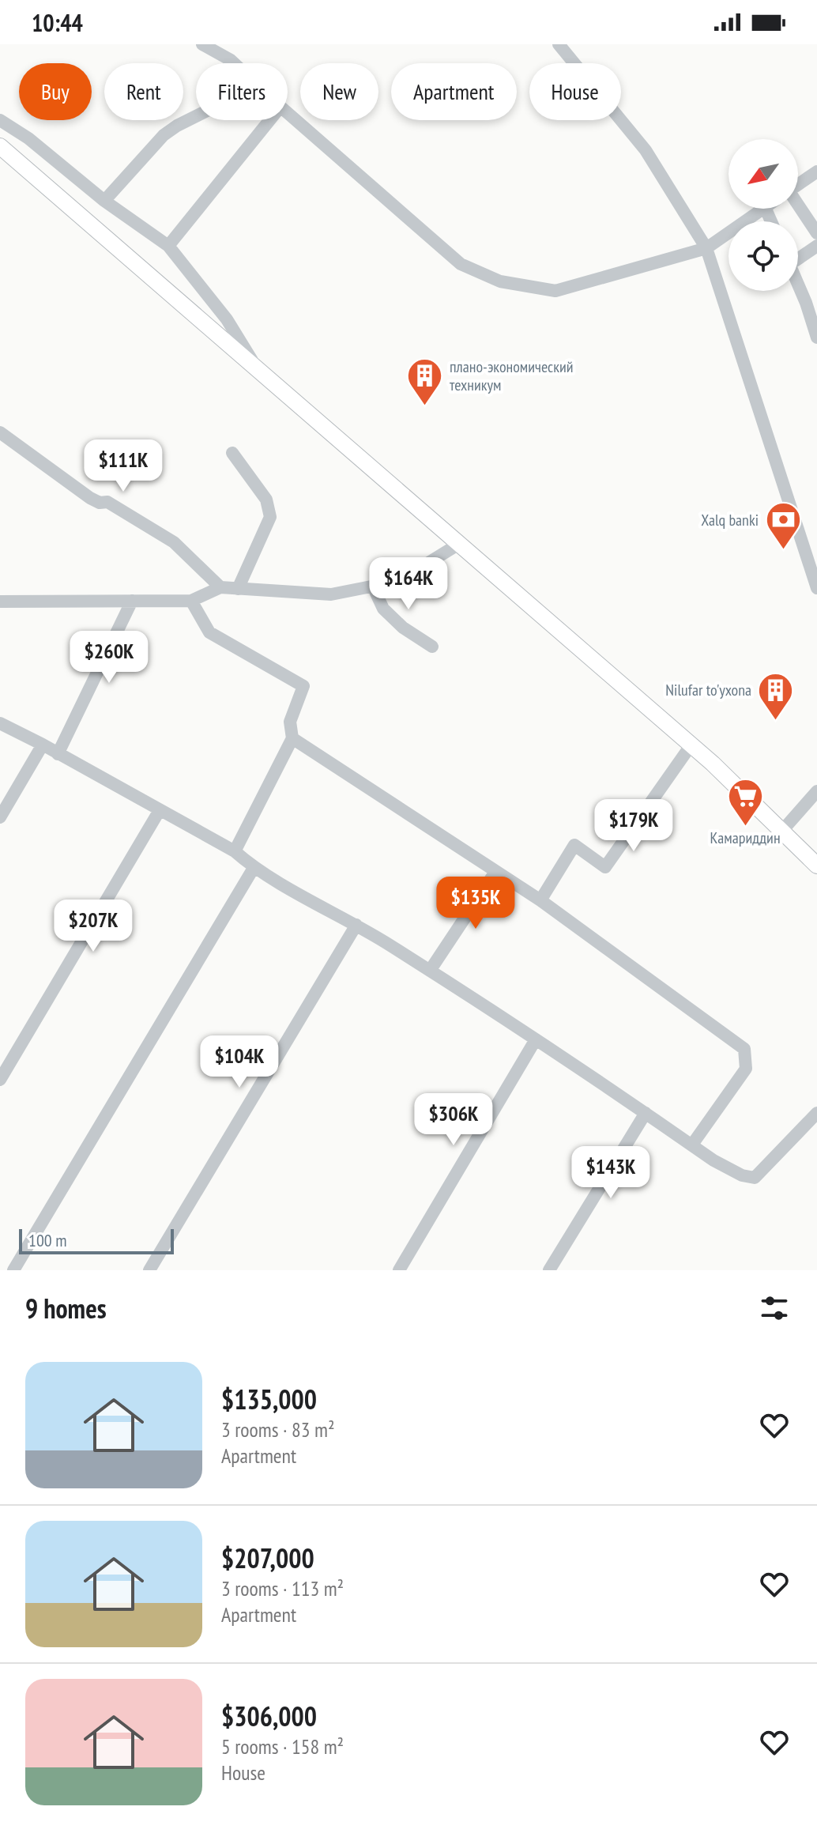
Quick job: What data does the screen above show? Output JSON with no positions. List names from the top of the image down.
{
  "places": {
    "building": ["плано-экономический техникум", "Nilufar to'yxona"],
    "bank": ["Xalq banki"],
    "supermarket": ["Камариддин"]
  },
  "scale_bar": "100 m",
  "north": "bottom left",
  "page": {
    "status": "10:44",
    "chip": [
      "Buy",
      "Rent",
      "Filters",
      "New",
      "Apartment",
      "House"
    ],
    "price": [
      "$111K",
      "$164K",
      "$260K",
      "$179K",
      "$135K",
      "$207K",
      "$104K",
      "$306K",
      "$143K"
    ],
    "scale": "100 m",
    "heading": "9 homes",
    "list": [
      {
        "name": "$135,000",
        "note": "3 rooms · 83 m² · Apartment"
      },
      {
        "name": "$207,000",
        "note": "3 rooms · 113 m² · Apartment"
      },
      {
        "name": "$306,000",
        "note": "5 rooms · 158 m² · House"
      }
    ]
  }
}
